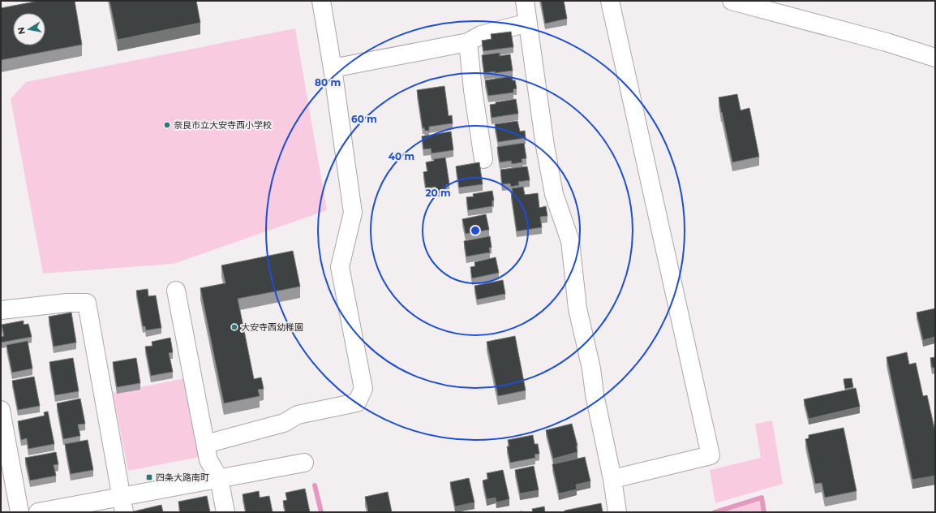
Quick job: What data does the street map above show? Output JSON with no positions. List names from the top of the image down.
{
  "places": {
    "other": ["奈良市立大安寺西小学校", "大安寺西幼稚園"],
    "transit": ["四条大路南町"]
  },
  "north": "left",
  "rings": [
    "80 m",
    "60 m",
    "40 m",
    "20 m"
  ]
}
